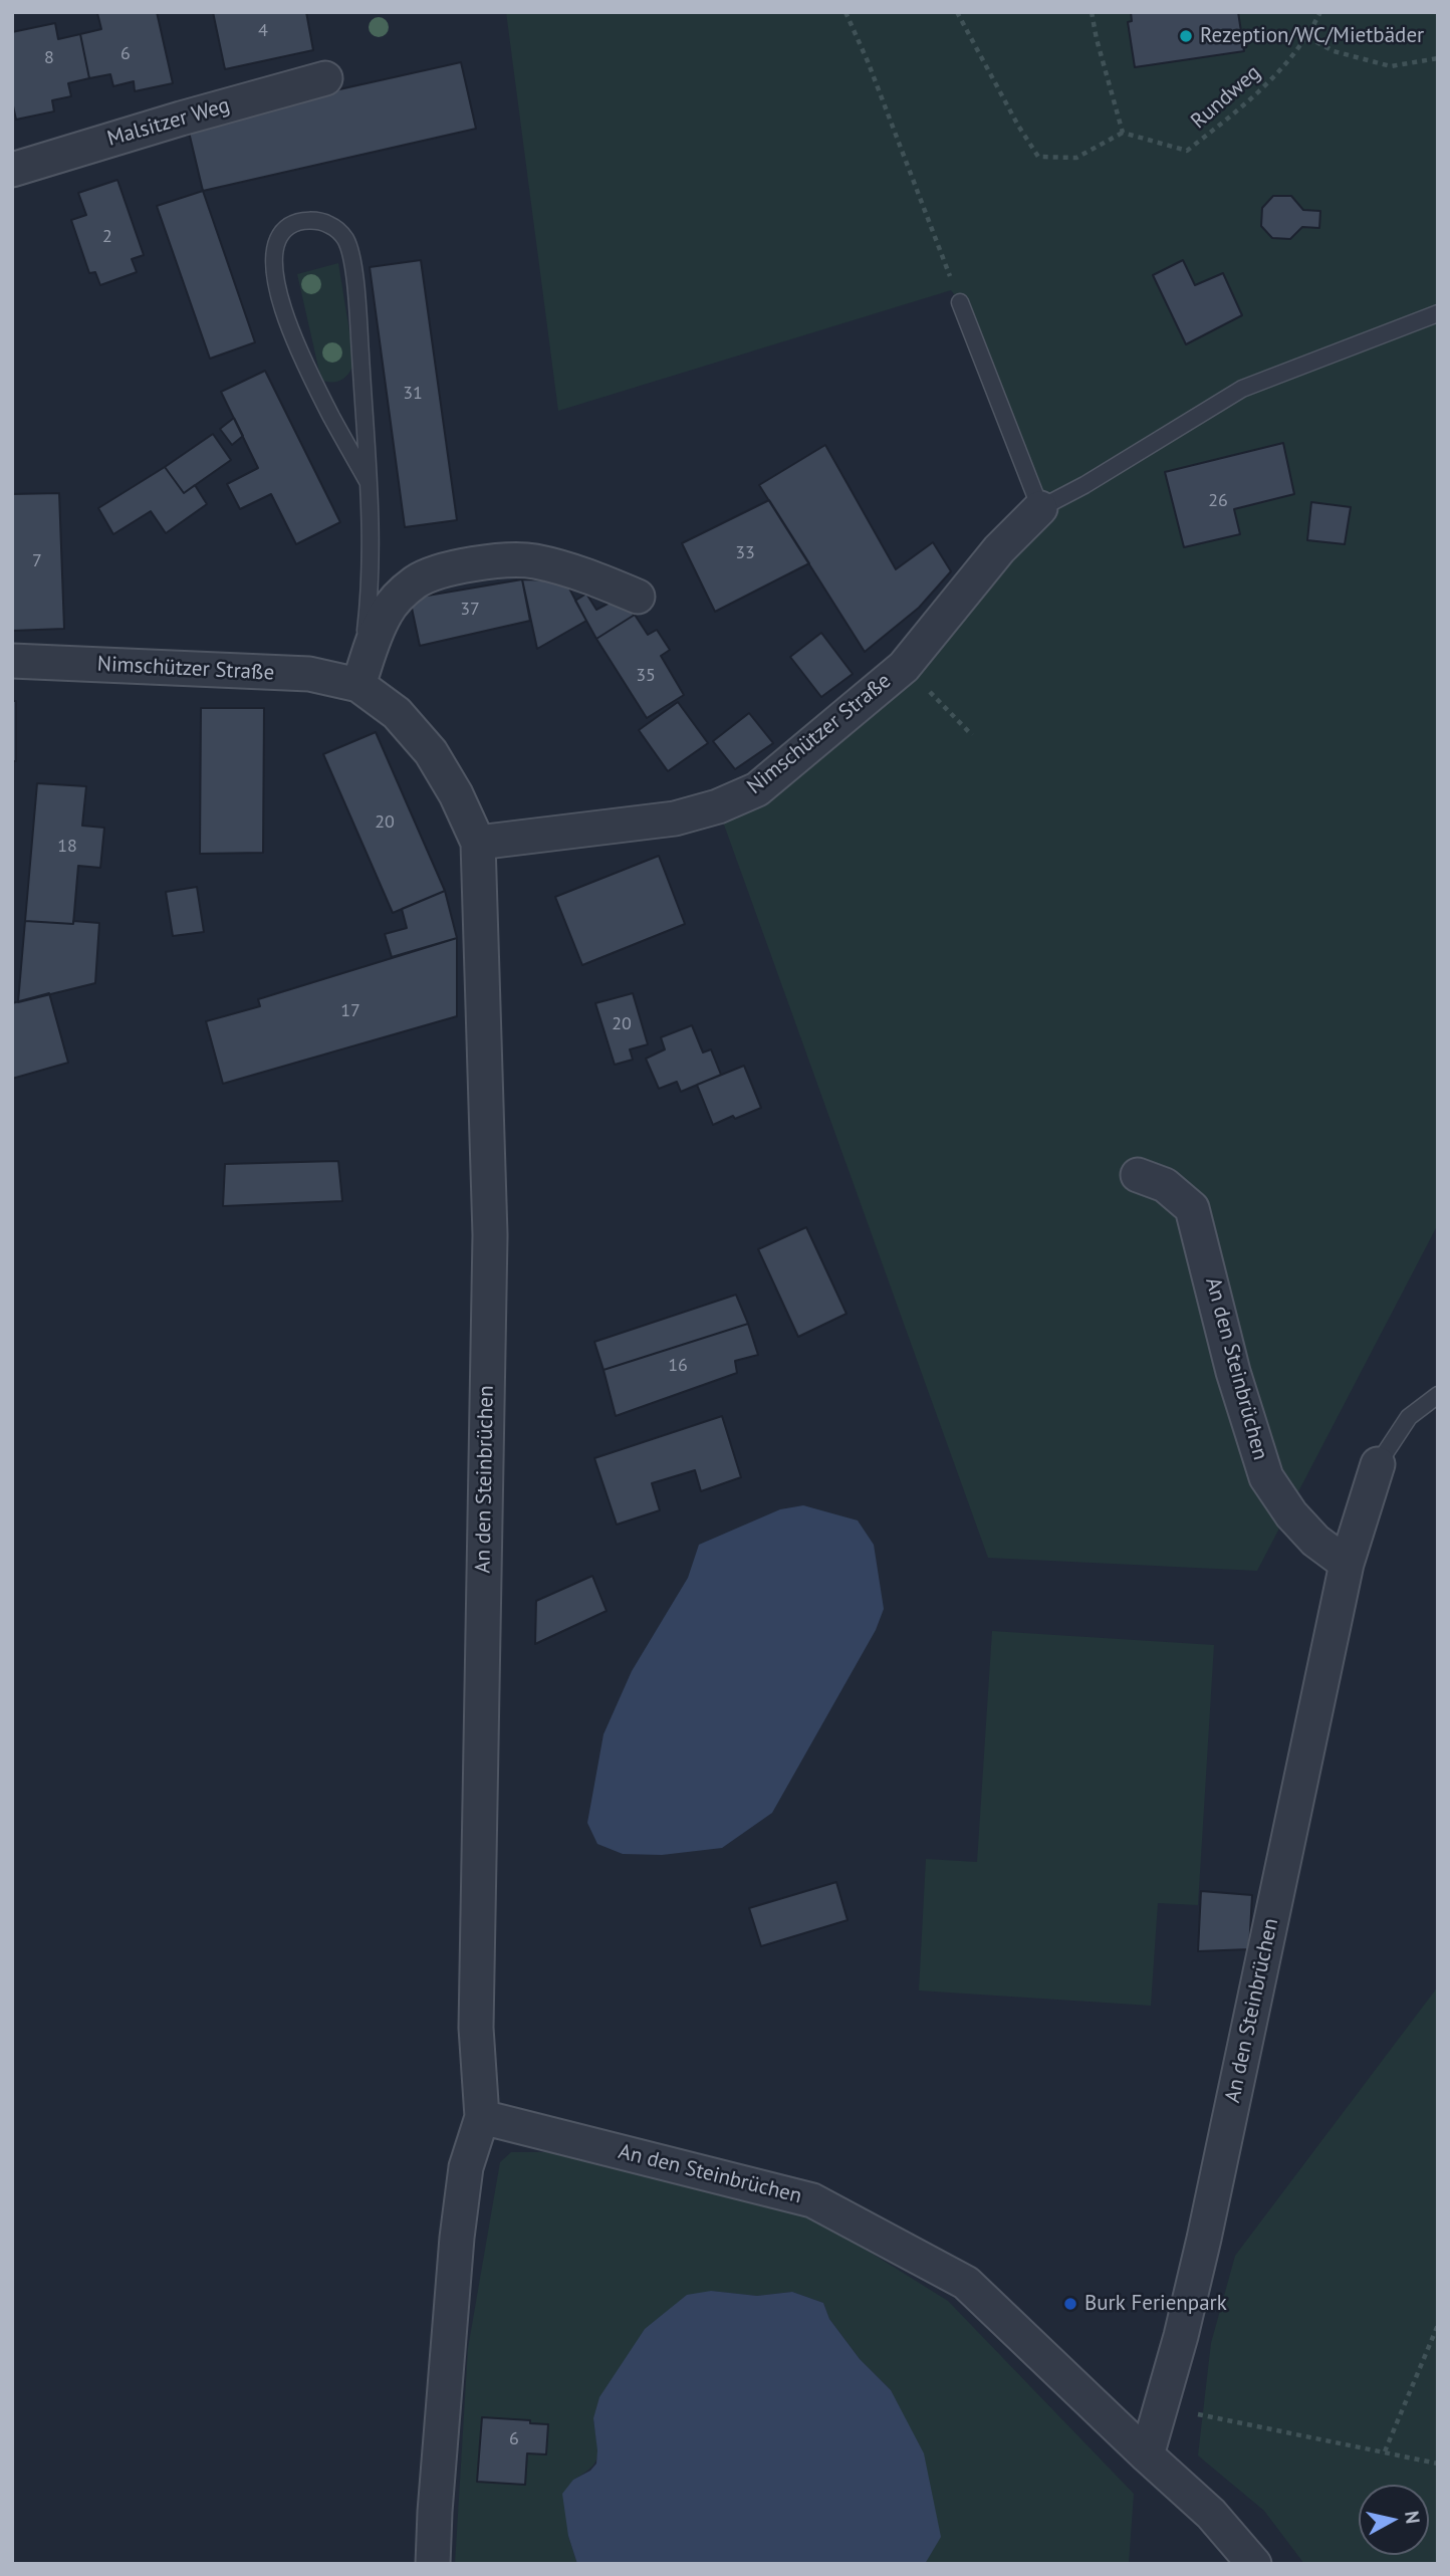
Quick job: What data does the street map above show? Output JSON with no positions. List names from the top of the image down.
{
  "streets": {
    "street": ["Malsitzer Weg", "Nimschützer Straße", "An den Steinbrüchen"],
    "path": ["Rundweg"]
  },
  "crossings": [
    ["Nimschützer Straße", "An den Steinbrüchen"]
  ],
  "places": ["Rezeption/WC/Mietbäder", "Burk Ferienpark"],
  "house_numbers": [
    "4",
    "6",
    "8",
    "2",
    "31",
    "26",
    "33",
    "7",
    "37",
    "35",
    "20",
    "18",
    "17",
    "20",
    "16",
    "6"
  ],
  "north": "right"
}
